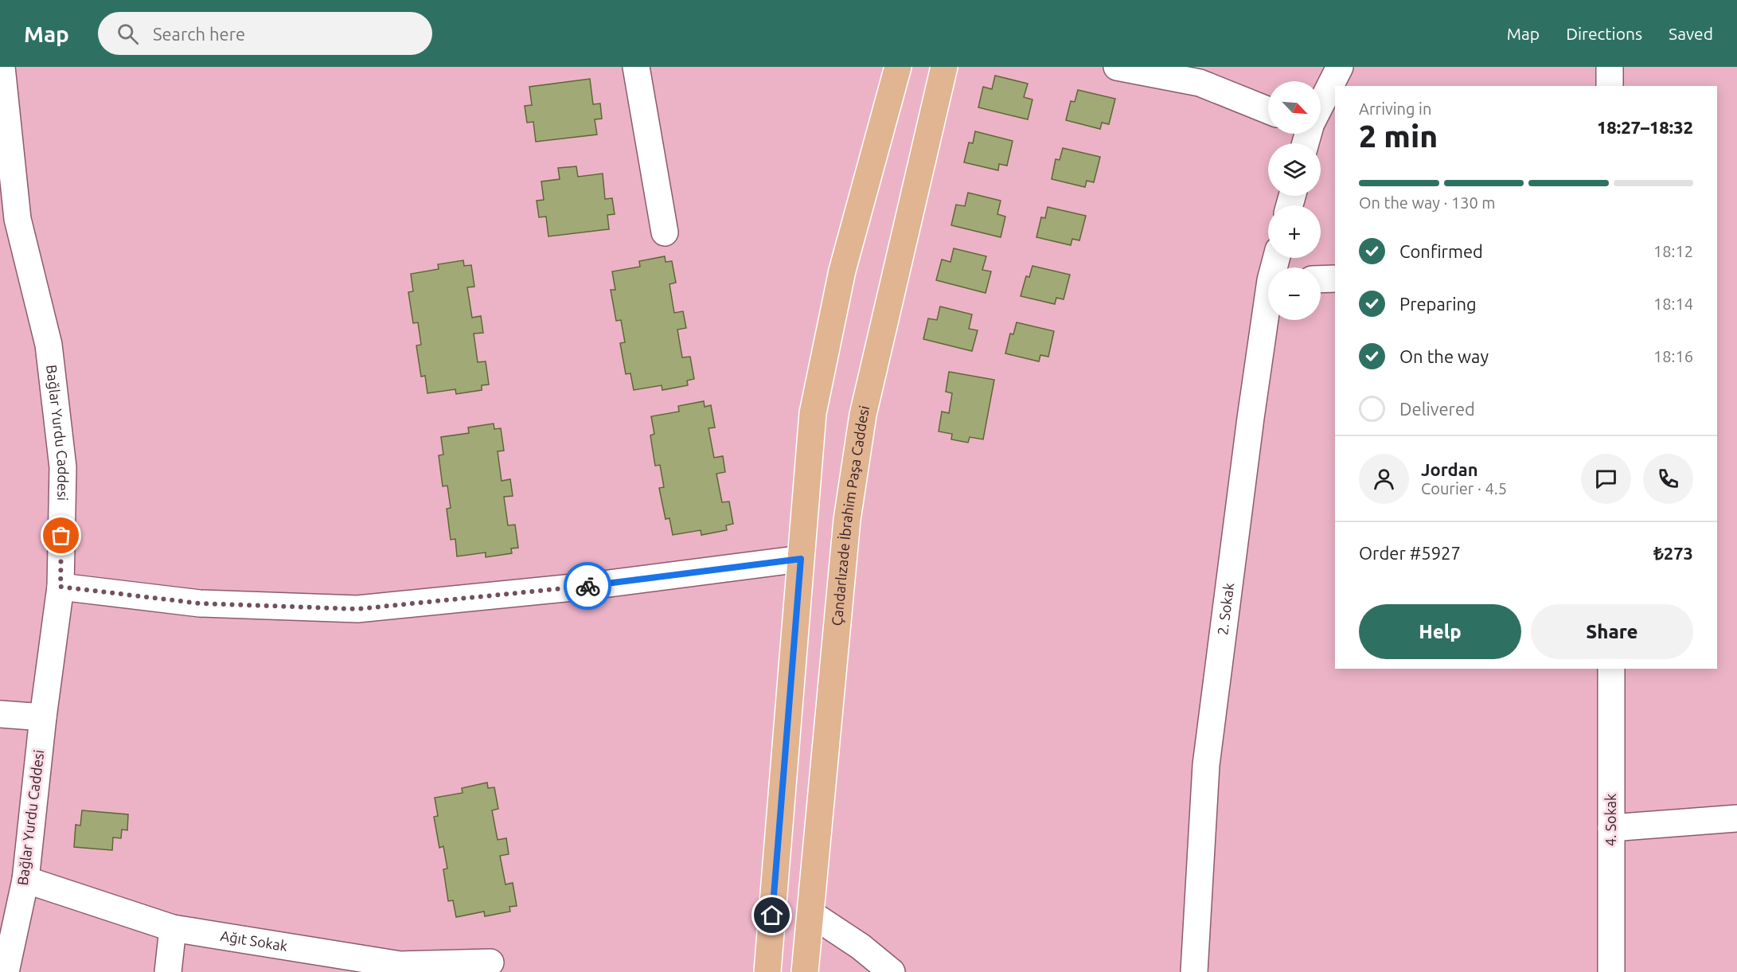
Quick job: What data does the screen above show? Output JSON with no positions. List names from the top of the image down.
{
  "streets": {
    "main road": ["Çandarlızade İbrahim Paşa Caddesi"],
    "street": [
      "Bağlar Yurdu Caddesi",
      "2. Sokak",
      "4. Sokak",
      "Ağıt Sokak"
    ]
  },
  "crossings": [
    ["Bağlar Yurdu Caddesi", "Ağıt Sokak"]
  ],
  "north": "bottom right",
  "page": {
    "header": "Map",
    "search": "Search here",
    "nav": ["Map", "Directions", "Saved"],
    "map_buttons": ["+", "−"],
    "heading": ["2 min", "Arriving in", "18:27–18:32"],
    "panel": [
      "Jordan",
      "Courier · 4.5",
      "Order #5927",
      "₺273"
    ],
    "bar": "On the way · 130 m",
    "list": [
      ["Confirmed", "18:12"],
      ["Preparing", "18:14"],
      ["On the way", "18:16"],
      "Delivered"
    ],
    "buttons": ["Help", "Share"]
  }
}
